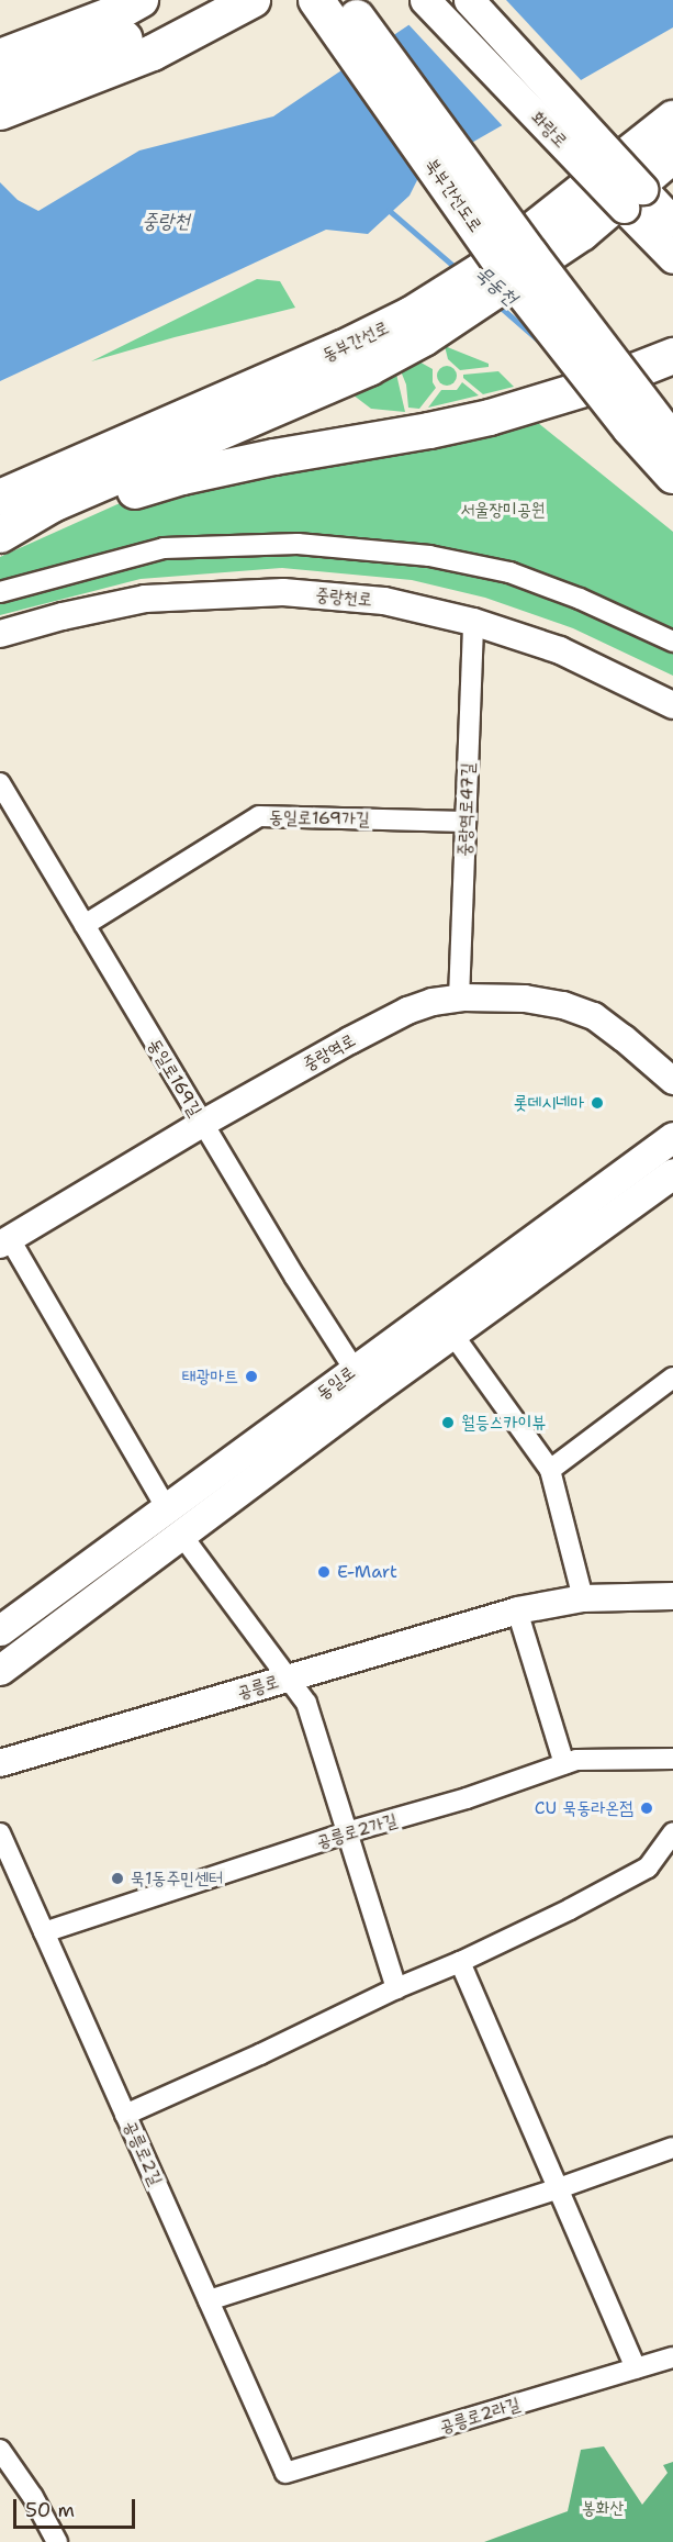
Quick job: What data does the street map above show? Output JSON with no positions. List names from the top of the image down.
{
  "streets": {
    "highway": ["북부간선도로", "동부간선로"],
    "main road": ["화랑로", "동일로"],
    "street": [
      "중랑천로",
      "중랑역로47길",
      "동일로169가길",
      "중랑역로",
      "동일로169길",
      "공릉로",
      "공릉로2가길",
      "공릉로2길",
      "공릉로2라길"
    ]
  },
  "crossings": [
    ["중랑천로", "중랑역로47길"],
    ["중랑역로47길", "동일로169가길"],
    ["중랑역로47길", "중랑역로"],
    ["동일로169가길", "동일로169길"],
    ["중랑역로", "동일로169길"],
    ["동일로169길", "동일로"],
    ["공릉로2가길", "공릉로2길"],
    ["공릉로2길", "공릉로2라길"]
  ],
  "water": ["중랑천", "묵동천"],
  "parks": ["서울장미공원", "봉화산"],
  "places": [
    "롯데시네마",
    "태광마트",
    "월등스카이뷰",
    "E-Mart",
    "CU 묵동라온점",
    "묵1동주민센터"
  ],
  "scale_bar": "50 m"
}
